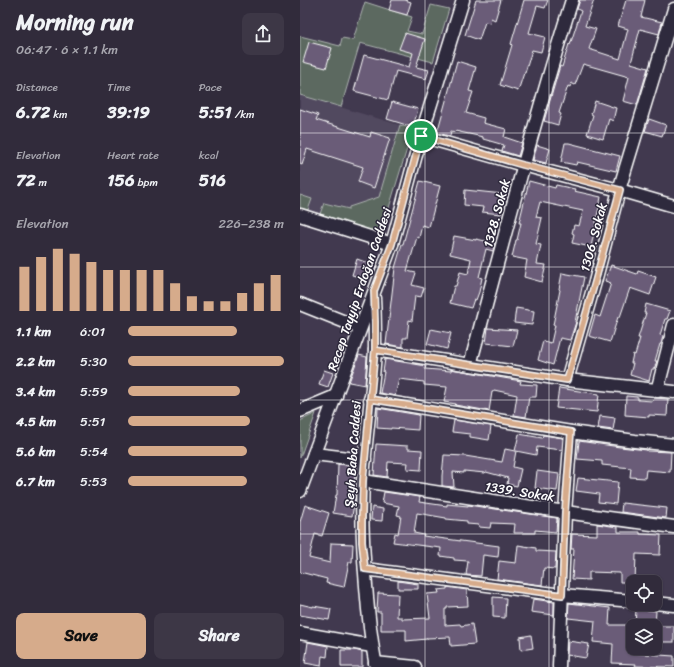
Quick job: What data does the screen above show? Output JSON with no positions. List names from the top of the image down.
{
  "streets": {
    "street": [
      "1328. Sokak",
      "1306. Sokak",
      "Recep Tayyip Erdoğan Caddesi",
      "Şeyh Baba Caddesi",
      "1339. Sokak"
    ]
  },
  "crossings": [
    ["Recep Tayyip Erdoğan Caddesi", "Şeyh Baba Caddesi"],
    ["Şeyh Baba Caddesi", "1339. Sokak"]
  ],
  "page": {
    "heading": ["Morning run", "06:47 · 6 × 1.1 km"],
    "stats": [
      ["Distance", "6.72 km"],
      ["Time", "39:19"],
      ["Pace", "5:51 /km"],
      ["Elevation", "72 m"],
      ["Heart rate", "156 bpm"],
      ["kcal", "516"]
    ],
    "chart": ["Elevation", "226–238 m"],
    "list": [
      {
        "name": "1.1 km",
        "note": "6:01"
      },
      {
        "name": "2.2 km",
        "note": "5:30"
      },
      {
        "name": "3.4 km",
        "note": "5:59"
      },
      {
        "name": "4.5 km",
        "note": "5:51"
      },
      {
        "name": "5.6 km",
        "note": "5:54"
      },
      {
        "name": "6.7 km",
        "note": "5:53"
      }
    ],
    "buttons": ["Save", "Share"]
  }
}
